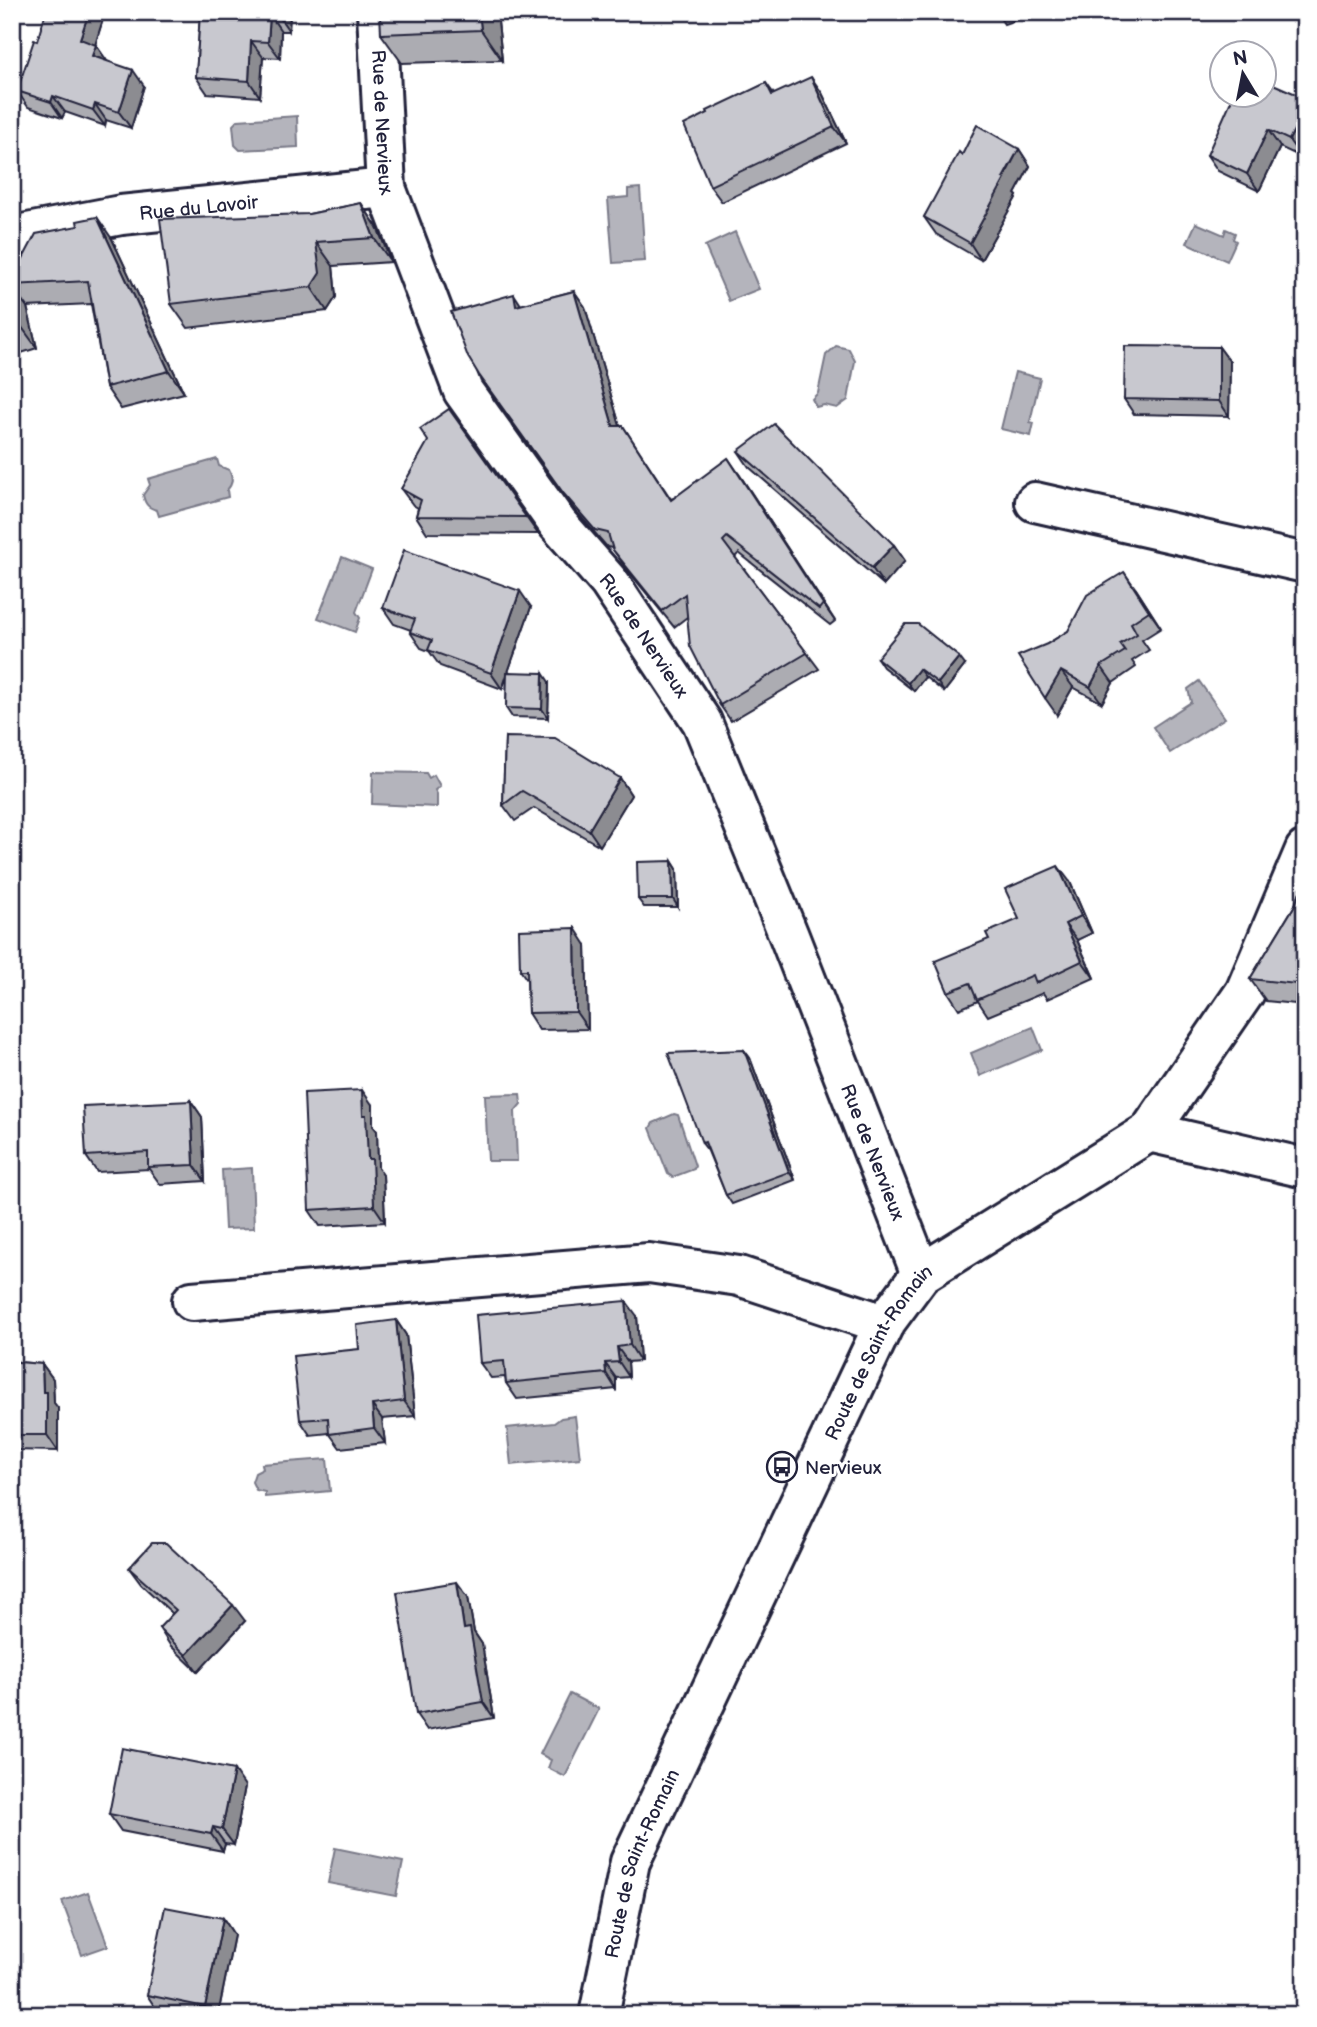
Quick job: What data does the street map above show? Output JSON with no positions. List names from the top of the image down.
{
  "streets": {
    "street": ["Rue de Nervieux", "Rue du Lavoir", "Route de Saint-Romain"]
  },
  "crossings": [
    ["Rue de Nervieux", "Rue du Lavoir"],
    ["Rue de Nervieux", "Route de Saint-Romain"]
  ],
  "places": {
    "bus stop": ["Nervieux"]
  },
  "north": "top"
}
